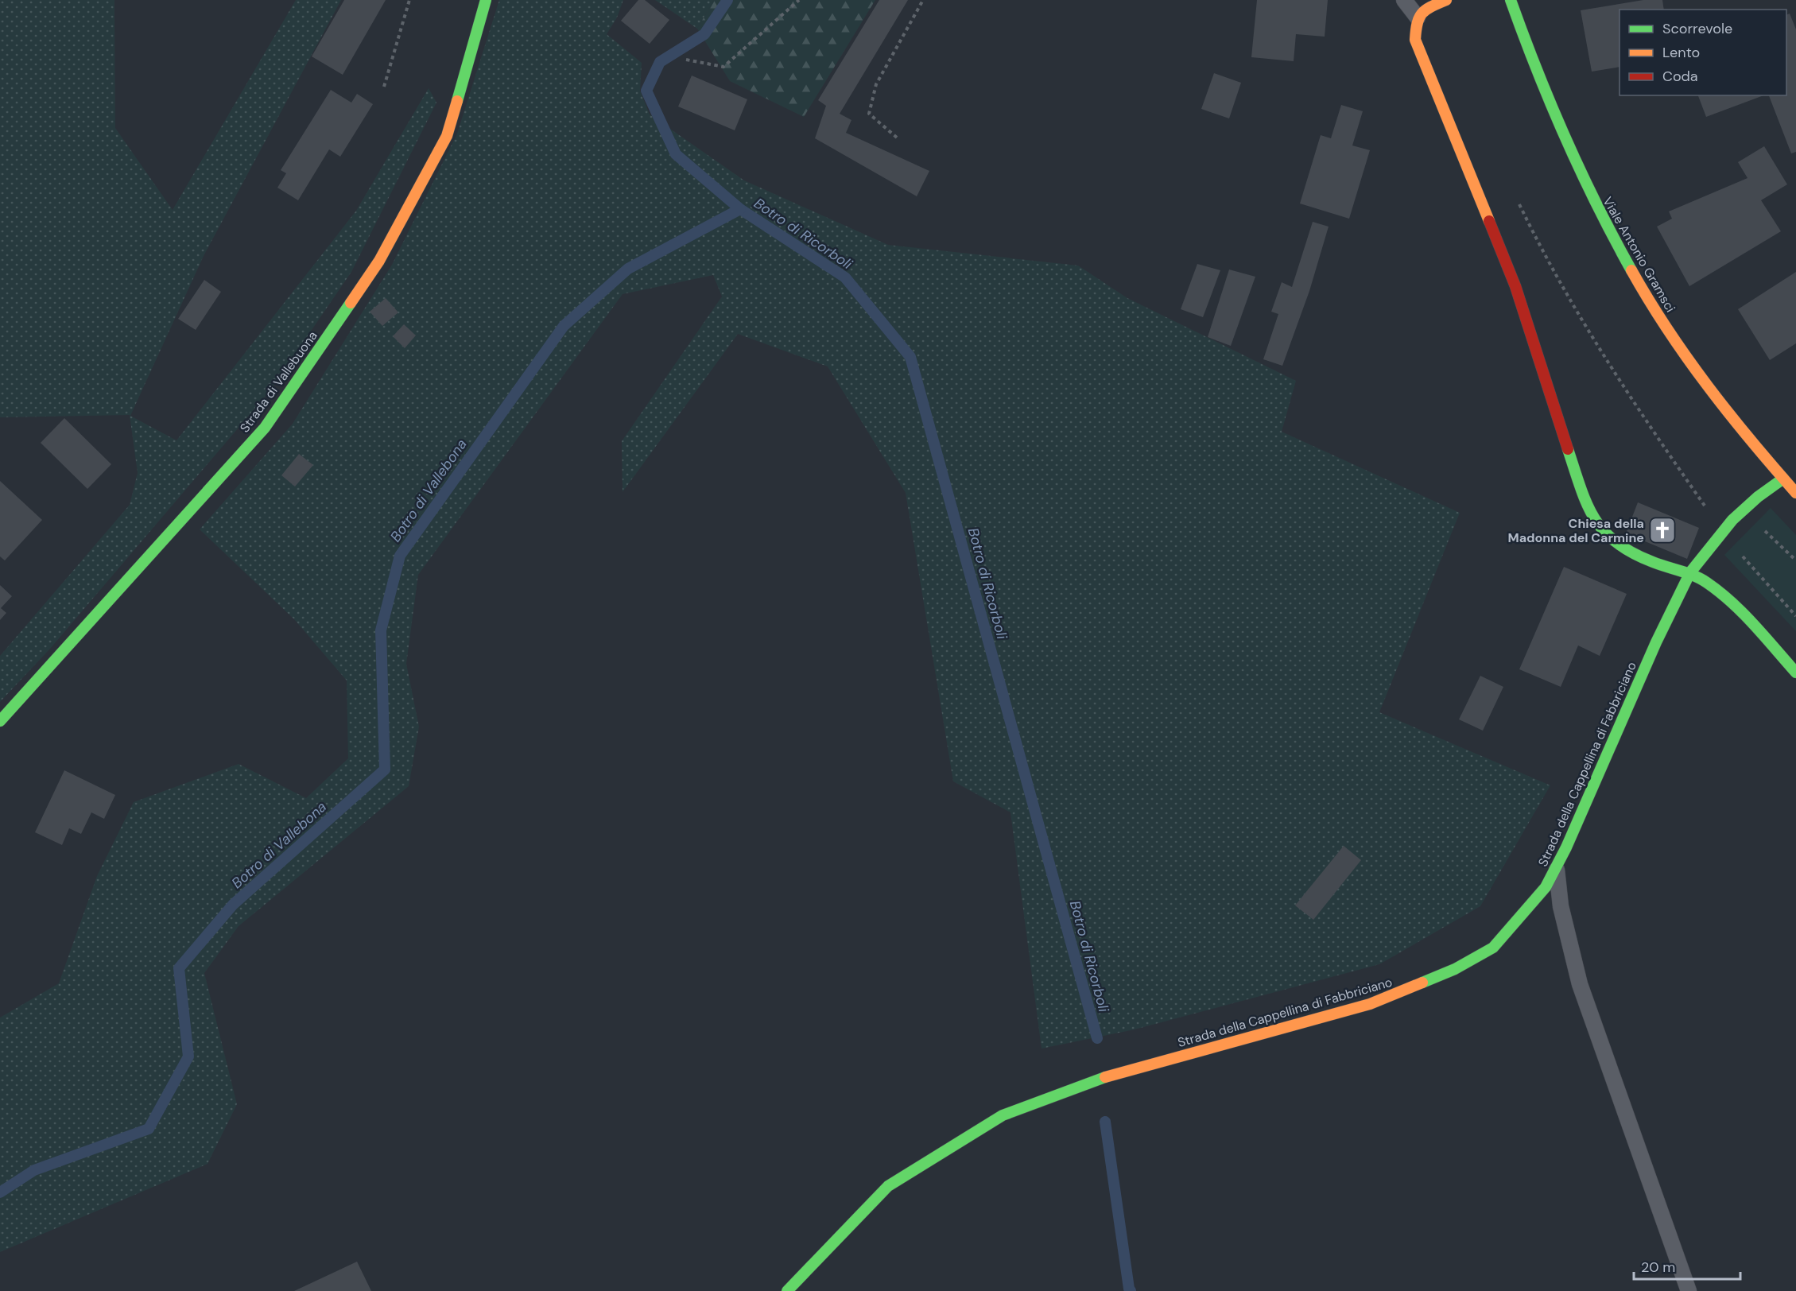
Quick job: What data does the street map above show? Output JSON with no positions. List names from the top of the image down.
{
  "streets": {
    "street": ["Viale Antonio Gramsci", "Strada di Vallebuona", "Strada della Cappellina di Fabbriciano"]
  },
  "crossings": [
    ["Viale Antonio Gramsci", "Strada della Cappellina di Fabbriciano"]
  ],
  "water": ["Botro di Ricorboli", "Botro di Vallebona"],
  "places": {
    "church": ["Chiesa della Madonna del Carmine"]
  },
  "legend": ["Scorrevole", "Lento", "Coda"],
  "scale_bar": "20 m"
}
